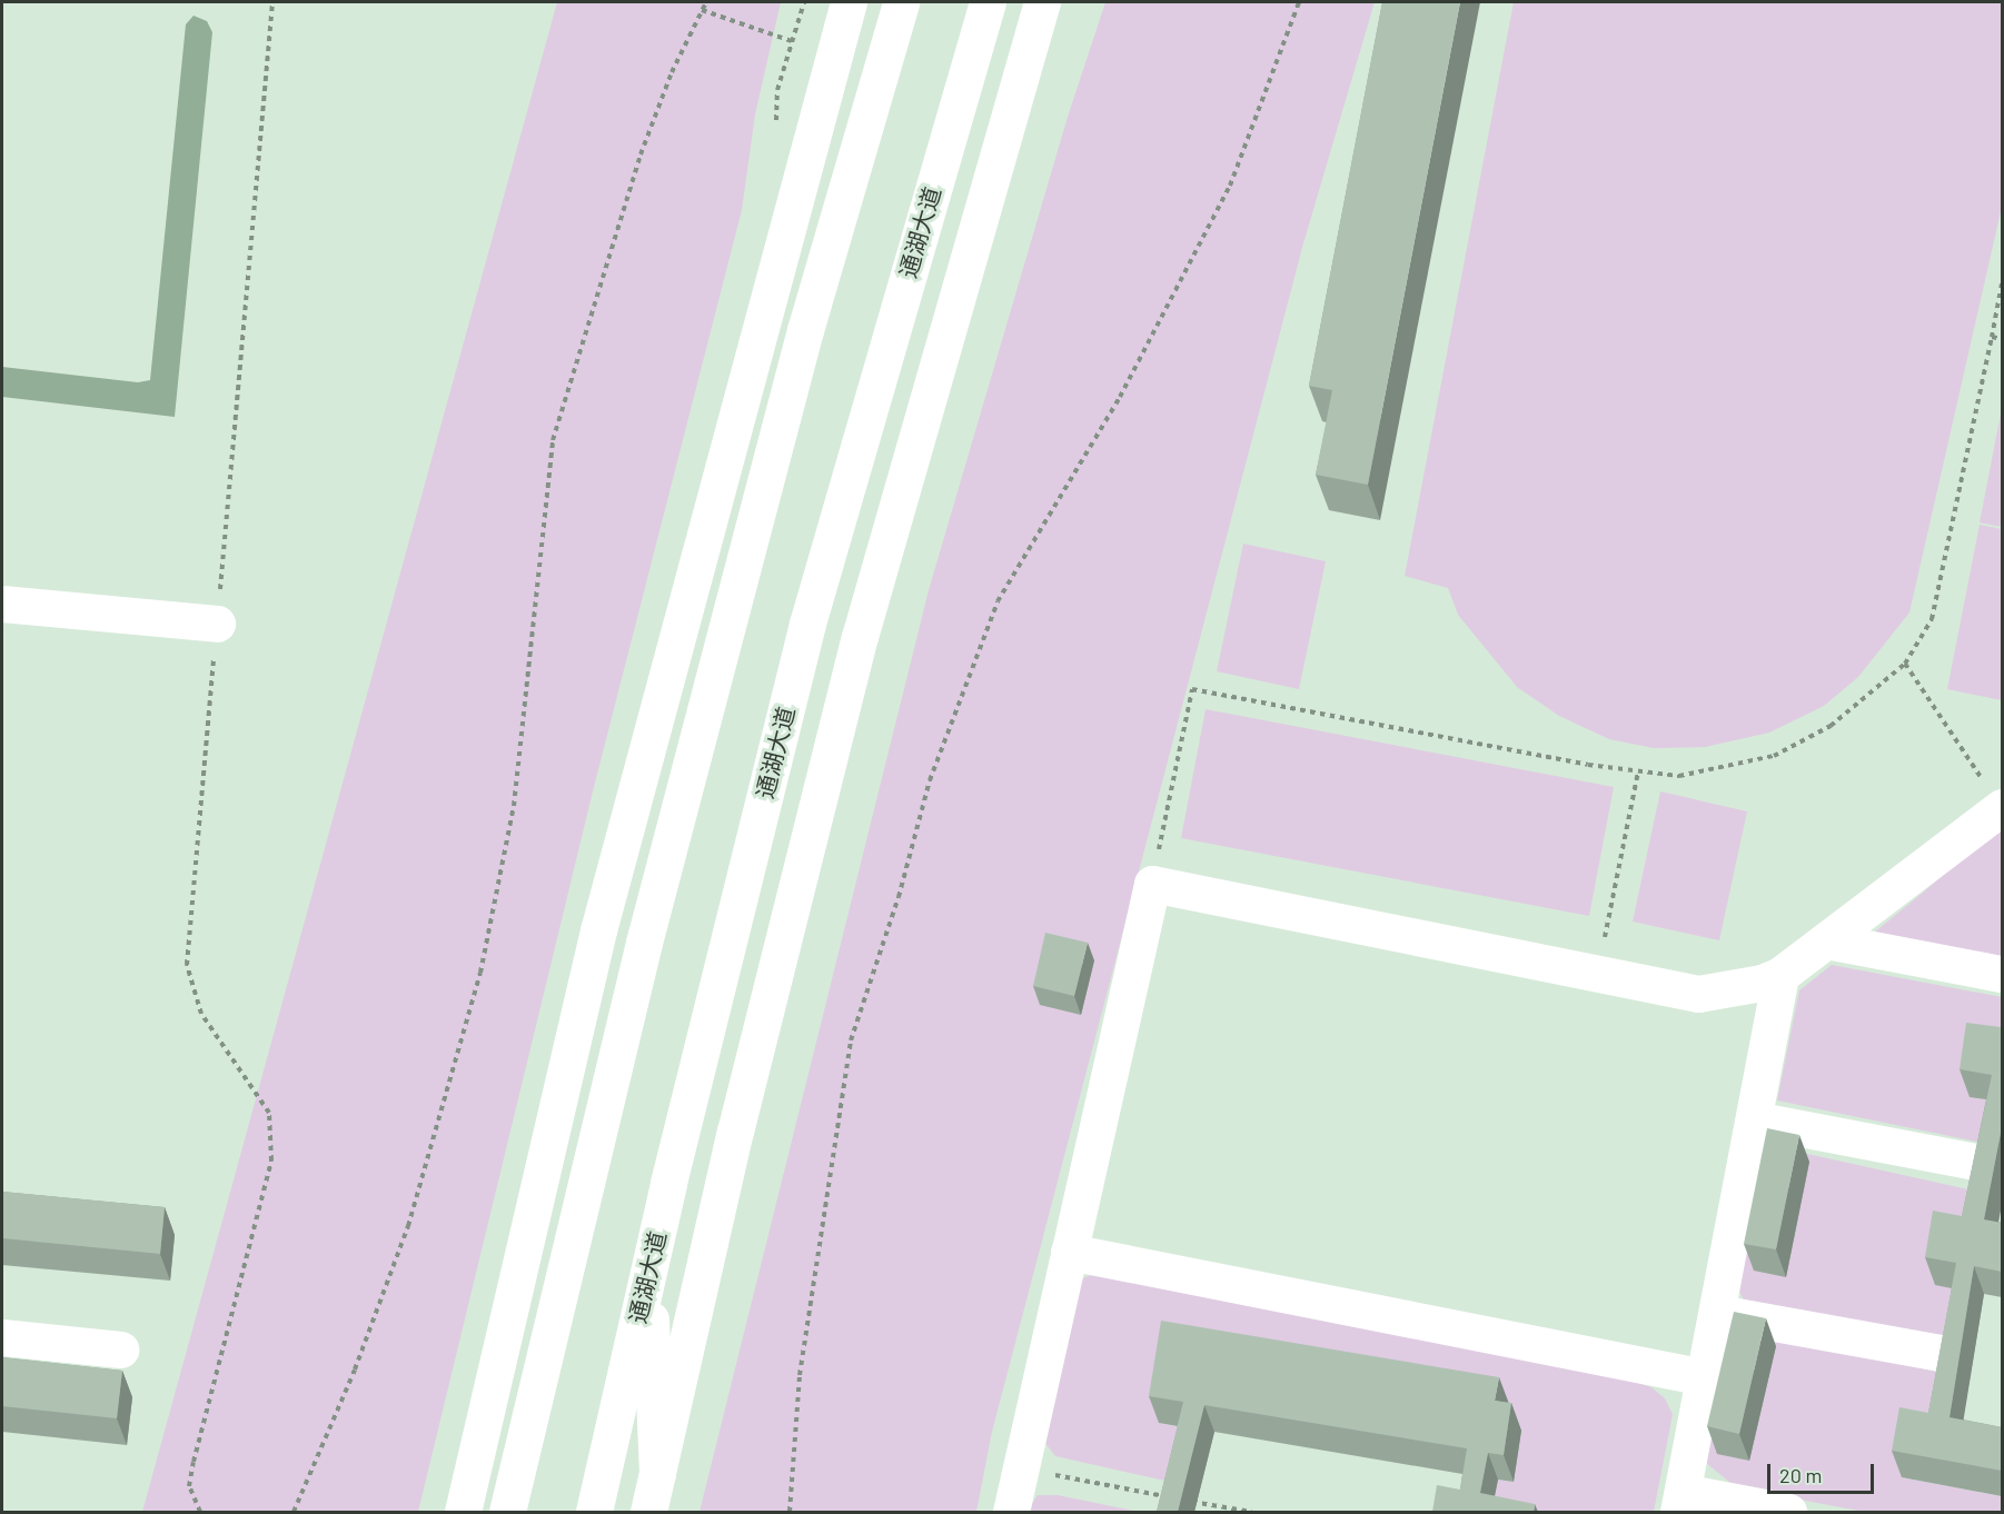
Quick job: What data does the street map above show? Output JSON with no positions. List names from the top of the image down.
{
  "streets": {
    "street": ["通湖大道"]
  },
  "scale_bar": "20 m"
}
